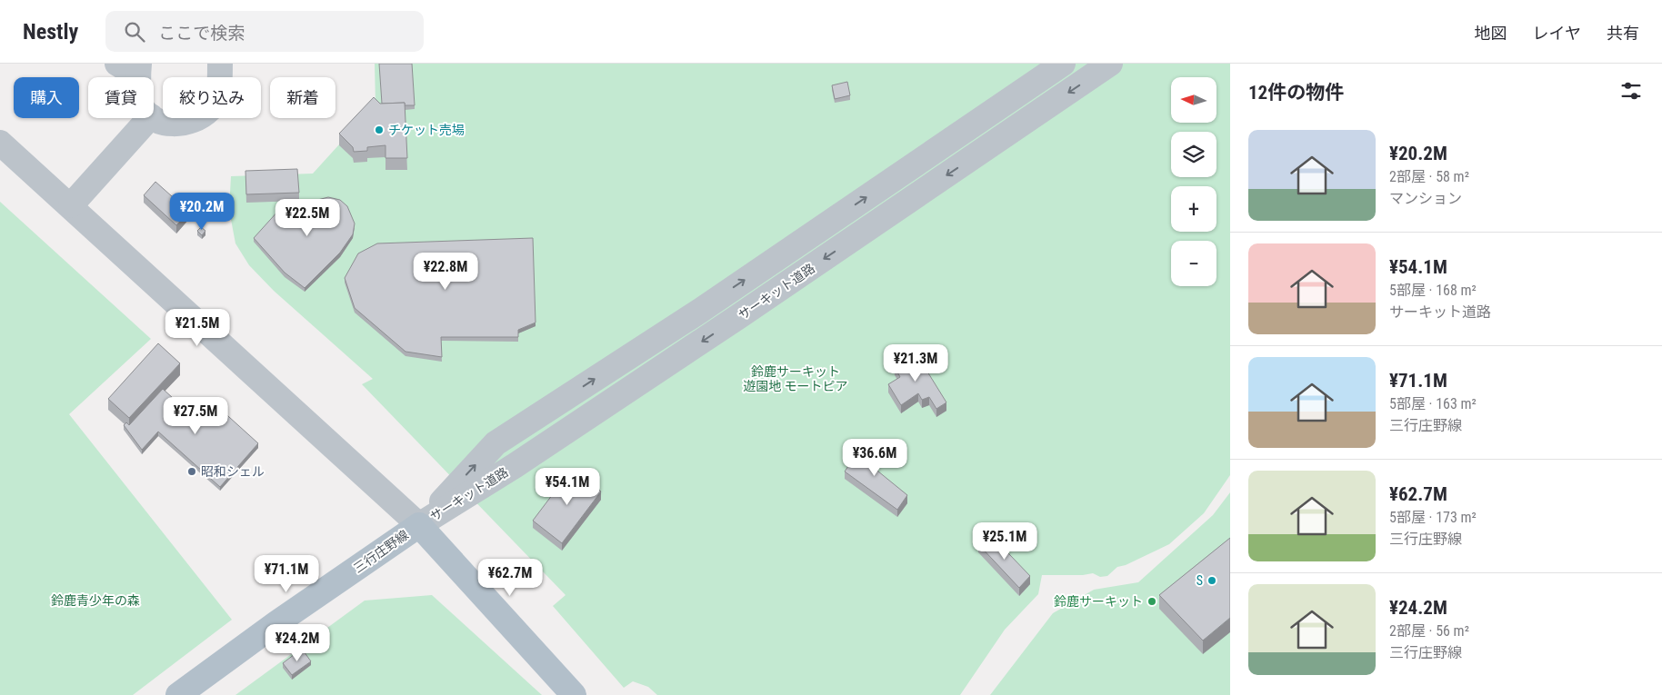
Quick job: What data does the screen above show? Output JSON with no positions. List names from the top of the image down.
{
  "streets": {
    "main road": ["三行庄野線"],
    "street": ["サーキット道路"]
  },
  "crossings": [
    ["サーキット道路", "三行庄野線"]
  ],
  "parks": ["鈴鹿サーキット 遊園地 モートピア", "鈴鹿青少年の森"],
  "places": [
    "チケット売場",
    "昭和シェル",
    "S",
    "鈴鹿サーキット"
  ],
  "north": "left",
  "page": {
    "header": "Nestly",
    "search": "ここで検索",
    "nav": ["地図", "レイヤ", "共有"],
    "heading": "12件の物件",
    "map_buttons": ["+", "−"],
    "chip": [
      "購入",
      "賃貸",
      "絞り込み",
      "新着"
    ],
    "list": [
      {
        "name": "¥20.2M",
        "note": "2部屋 · 58 m² · マンション"
      },
      {
        "name": "¥54.1M",
        "note": "5部屋 · 168 m² · サーキット道路"
      },
      {
        "name": "¥71.1M",
        "note": "5部屋 · 163 m² · 三行庄野線"
      },
      {
        "name": "¥62.7M",
        "note": "5部屋 · 173 m² · 三行庄野線"
      },
      {
        "name": "¥24.2M",
        "note": "2部屋 · 56 m² · 三行庄野線"
      }
    ],
    "price": [
      "¥20.2M",
      "¥22.5M",
      "¥22.8M",
      "¥21.5M",
      "¥21.3M",
      "¥27.5M",
      "¥36.6M",
      "¥54.1M",
      "¥25.1M",
      "¥71.1M",
      "¥62.7M",
      "¥24.2M"
    ]
  }
}
